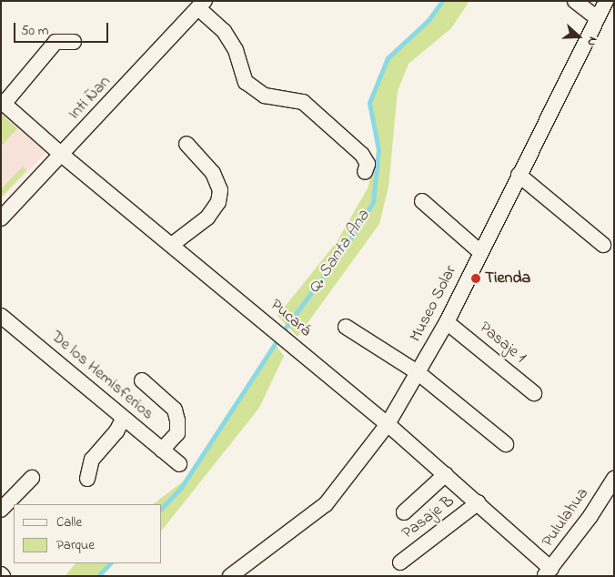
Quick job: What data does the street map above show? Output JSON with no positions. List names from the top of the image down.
{
  "streets": {
    "street": [
      "Inti Ñan",
      "Museo Solar",
      "Pucará",
      "Pasaje 1",
      "De los Hemisferios",
      "Pasaje B",
      "Pululahua"
    ]
  },
  "crossings": [
    ["Inti Ñan", "Pucará"],
    ["Museo Solar", "Pucará"],
    ["Museo Solar", "Pasaje 1"],
    ["Pucará", "Pasaje B"],
    ["Pucará", "Pululahua"]
  ],
  "water": ["Q. Santa Ana"],
  "places": ["Tienda"],
  "legend": ["Calle", "Parque"],
  "scale_bar": "50 m",
  "north": "right"
}
